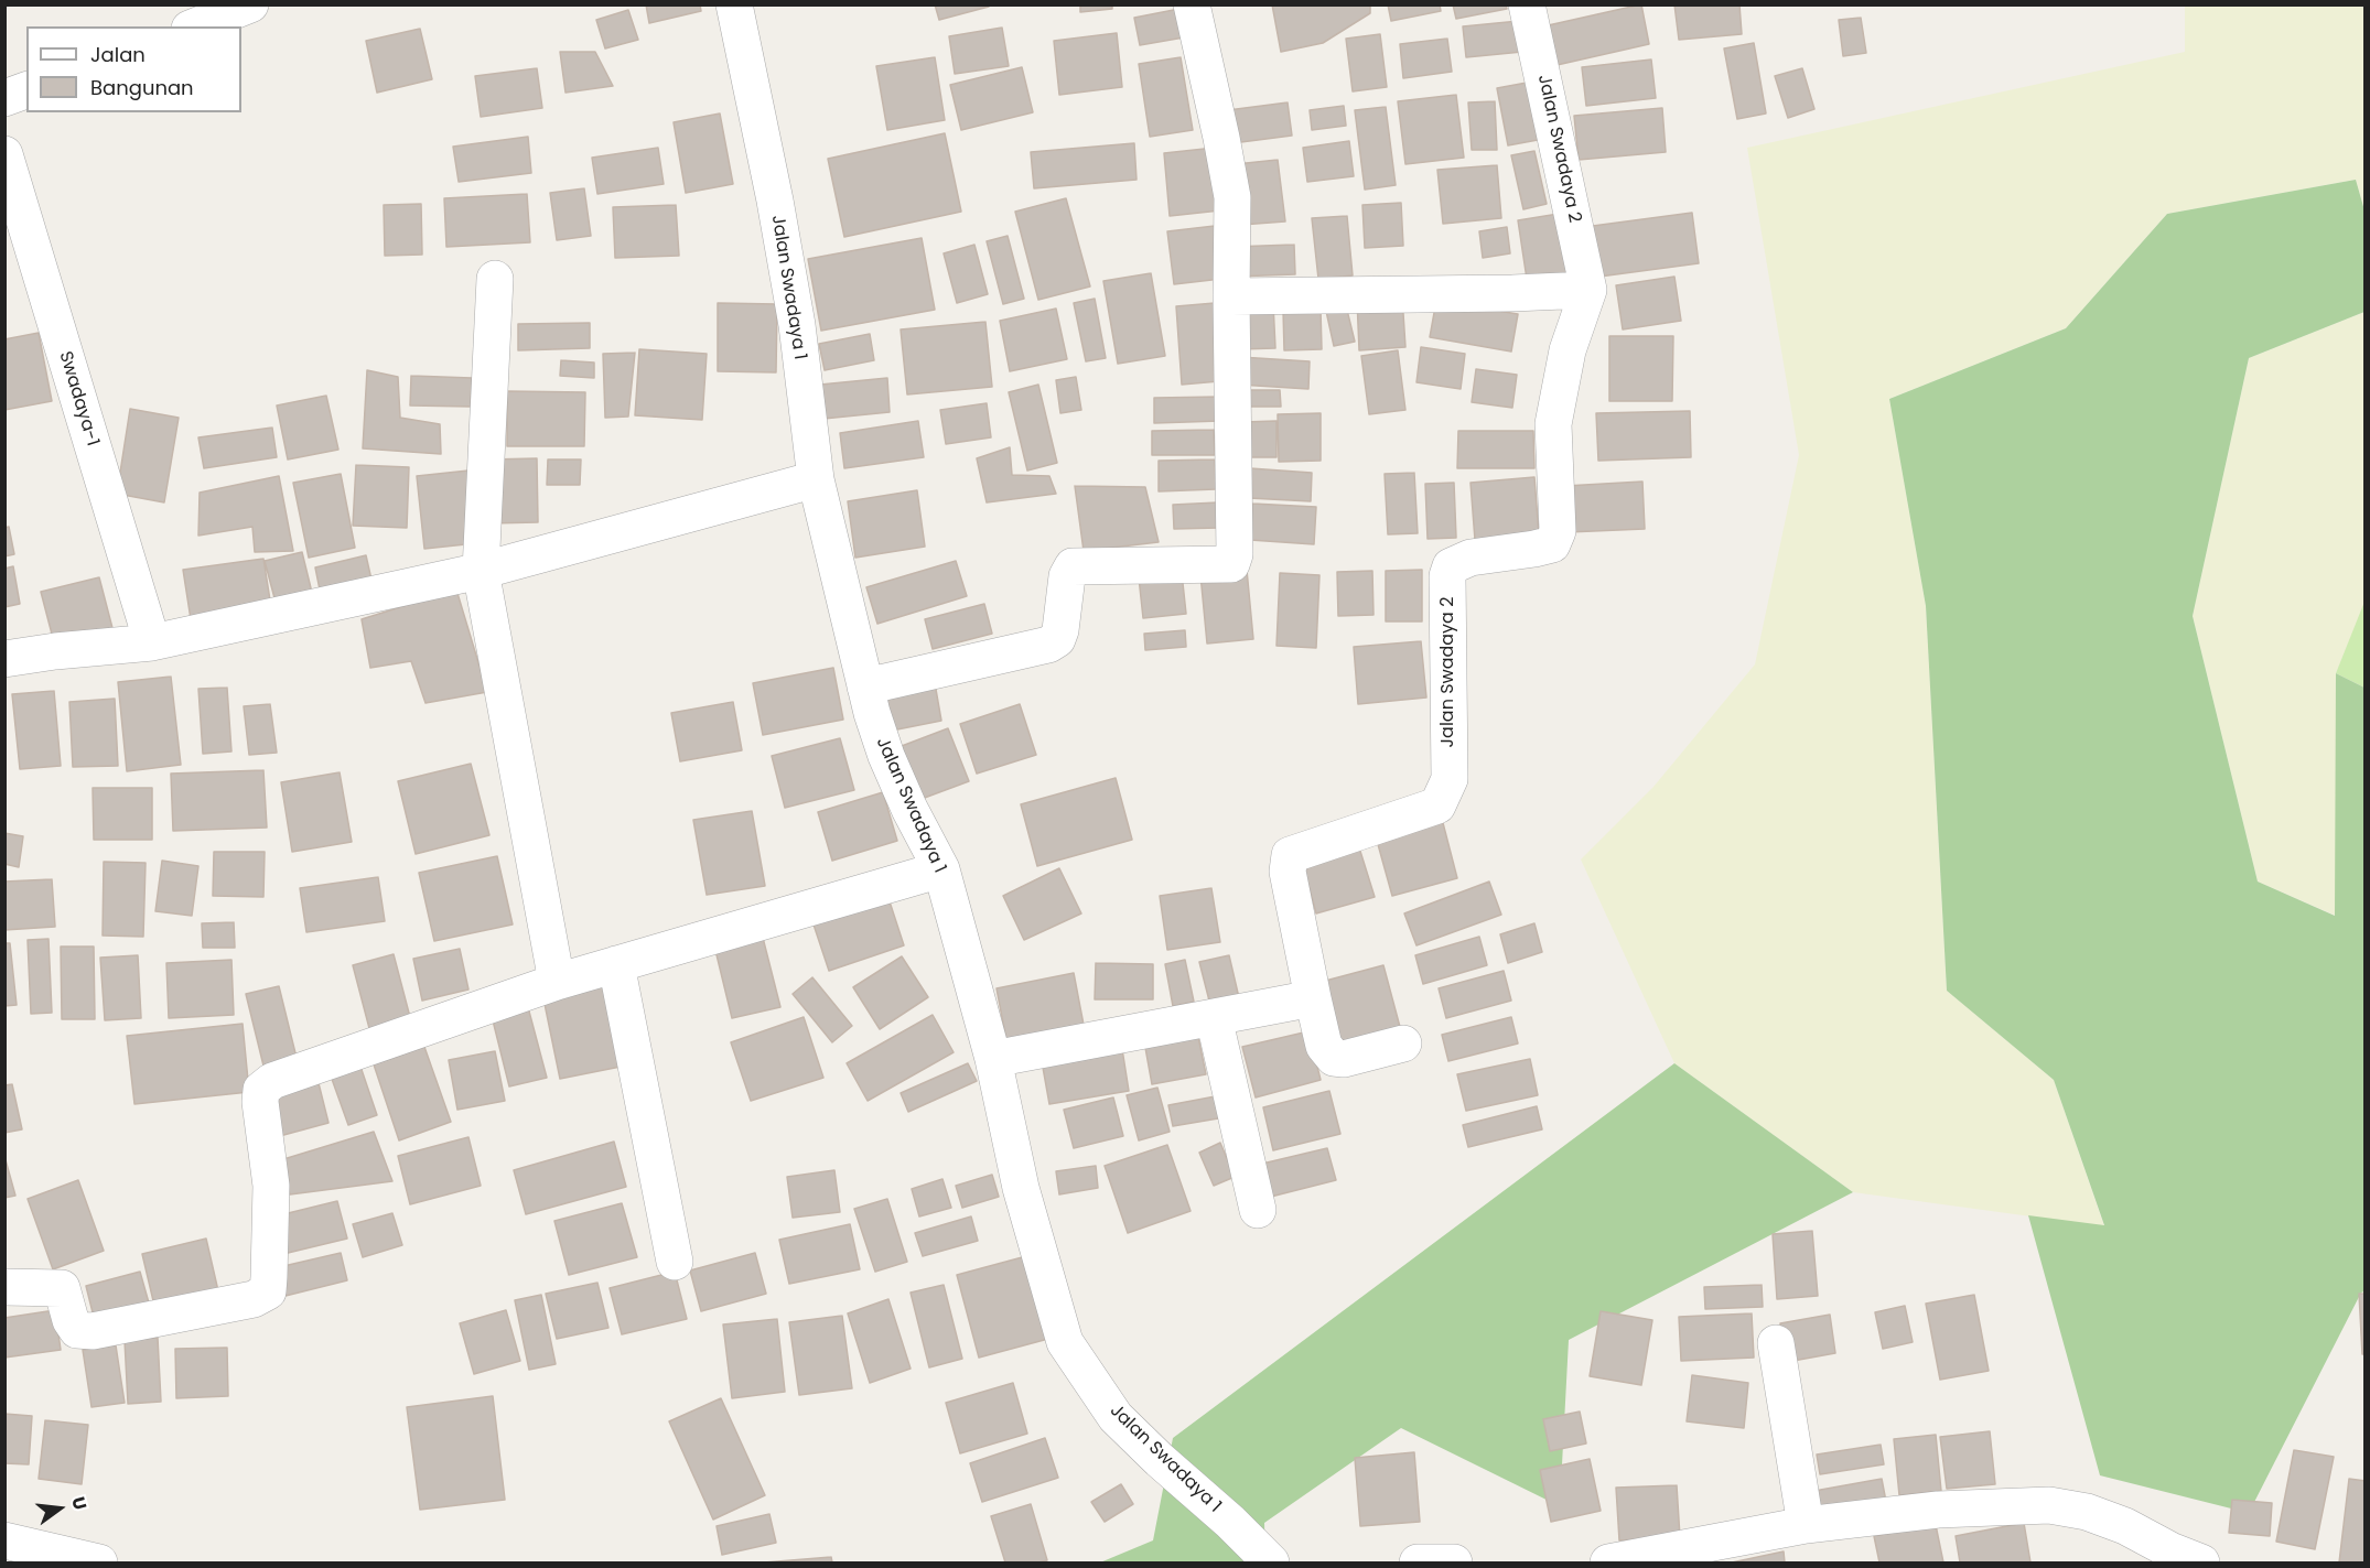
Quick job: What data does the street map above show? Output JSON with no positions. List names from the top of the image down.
{
  "streets": {
    "street": ["Jalan Swadaya 2", "Jalan Swadaya 1", "Swadaya-1"]
  },
  "legend": ["Jalan", "Bangunan"],
  "north": "right"
}
